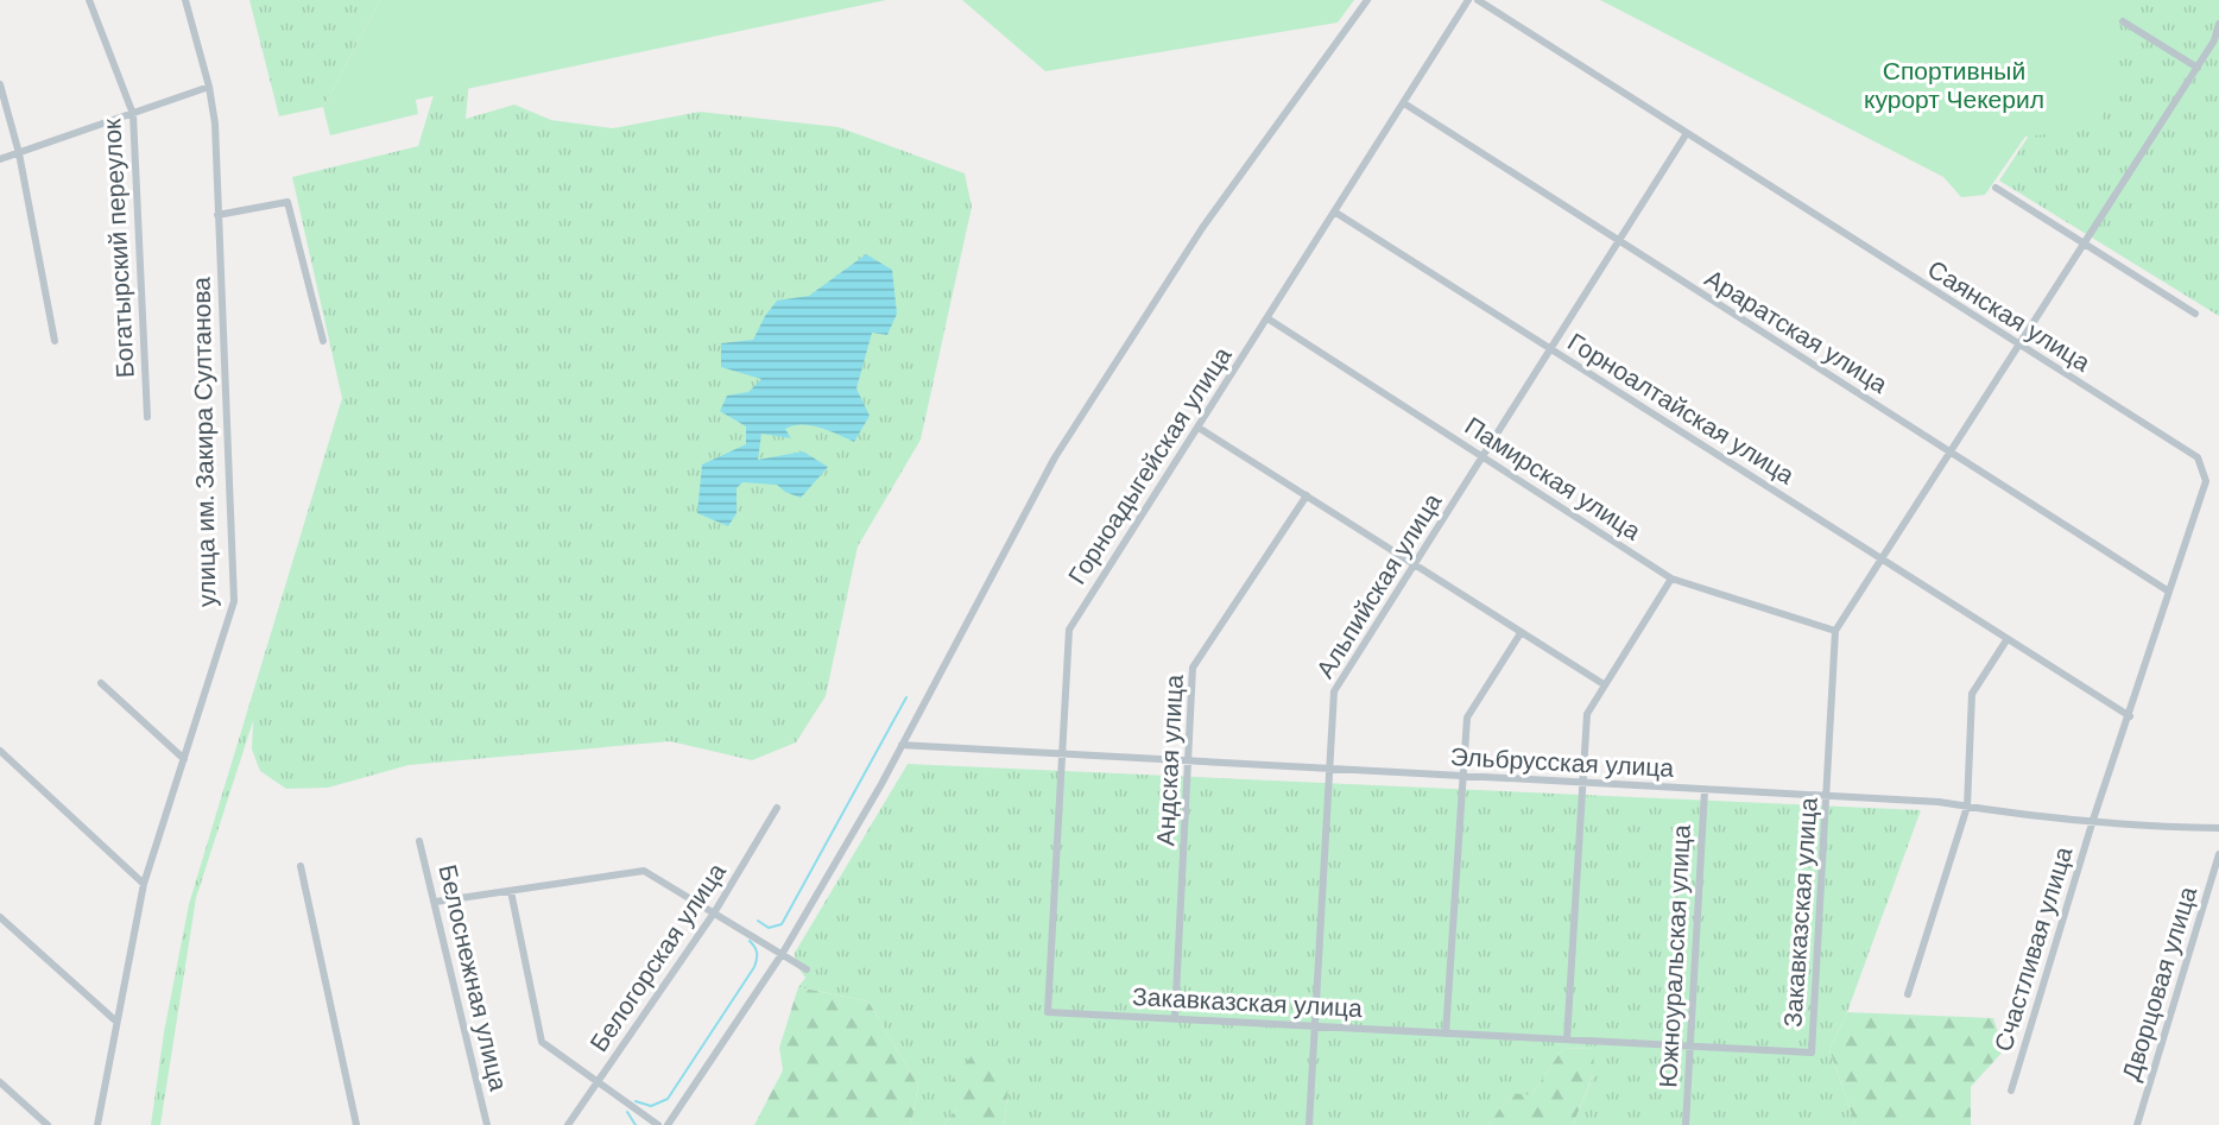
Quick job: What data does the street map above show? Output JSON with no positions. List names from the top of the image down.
{
  "streets": {
    "street": [
      "Богатырский переулок",
      "Саянская улица",
      "Араратская улица",
      "Горноалтайская улица",
      "улица им. Закира Султанова",
      "Горноадыгейская улица",
      "Памирская улица",
      "Альпийская улица",
      "Андская улица",
      "Эльбрусская улица",
      "Закавказская улица",
      "Счастливая улица",
      "Южноуральская улица",
      "Белогорская улица",
      "Белоснежная улица",
      "Дворцовая улица"
    ]
  },
  "crossings": [
    ["Саянская улица", "Араратская улица"],
    ["Саянская улица", "Горноалтайская улица"],
    ["Саянская улица", "Альпийская улица"],
    ["Саянская улица", "Эльбрусская улица"],
    ["Саянская улица", "Счастливая улица"],
    ["Араратская улица", "Горноадыгейская улица"],
    ["Араратская улица", "Альпийская улица"],
    ["Горноалтайская улица", "Горноадыгейская улица"],
    ["Горноалтайская улица", "Альпийская улица"],
    ["Горноадыгейская улица", "Памирская улица"],
    ["Горноадыгейская улица", "Эльбрусская улица"],
    ["Горноадыгейская улица", "Закавказская улица"],
    ["Памирская улица", "Альпийская улица"],
    ["Памирская улица", "Закавказская улица"],
    ["Альпийская улица", "Эльбрусская улица"],
    ["Альпийская улица", "Закавказская улица"],
    ["Андская улица", "Эльбрусская улица"],
    ["Андская улица", "Закавказская улица"],
    ["Эльбрусская улица", "Закавказская улица"],
    ["Эльбрусская улица", "Счастливая улица"],
    ["Эльбрусская улица", "Южноуральская улица"],
    ["Закавказская улица", "Южноуральская улица"]
  ],
  "parks": ["Спортивный курорт Чекерил"]
}
